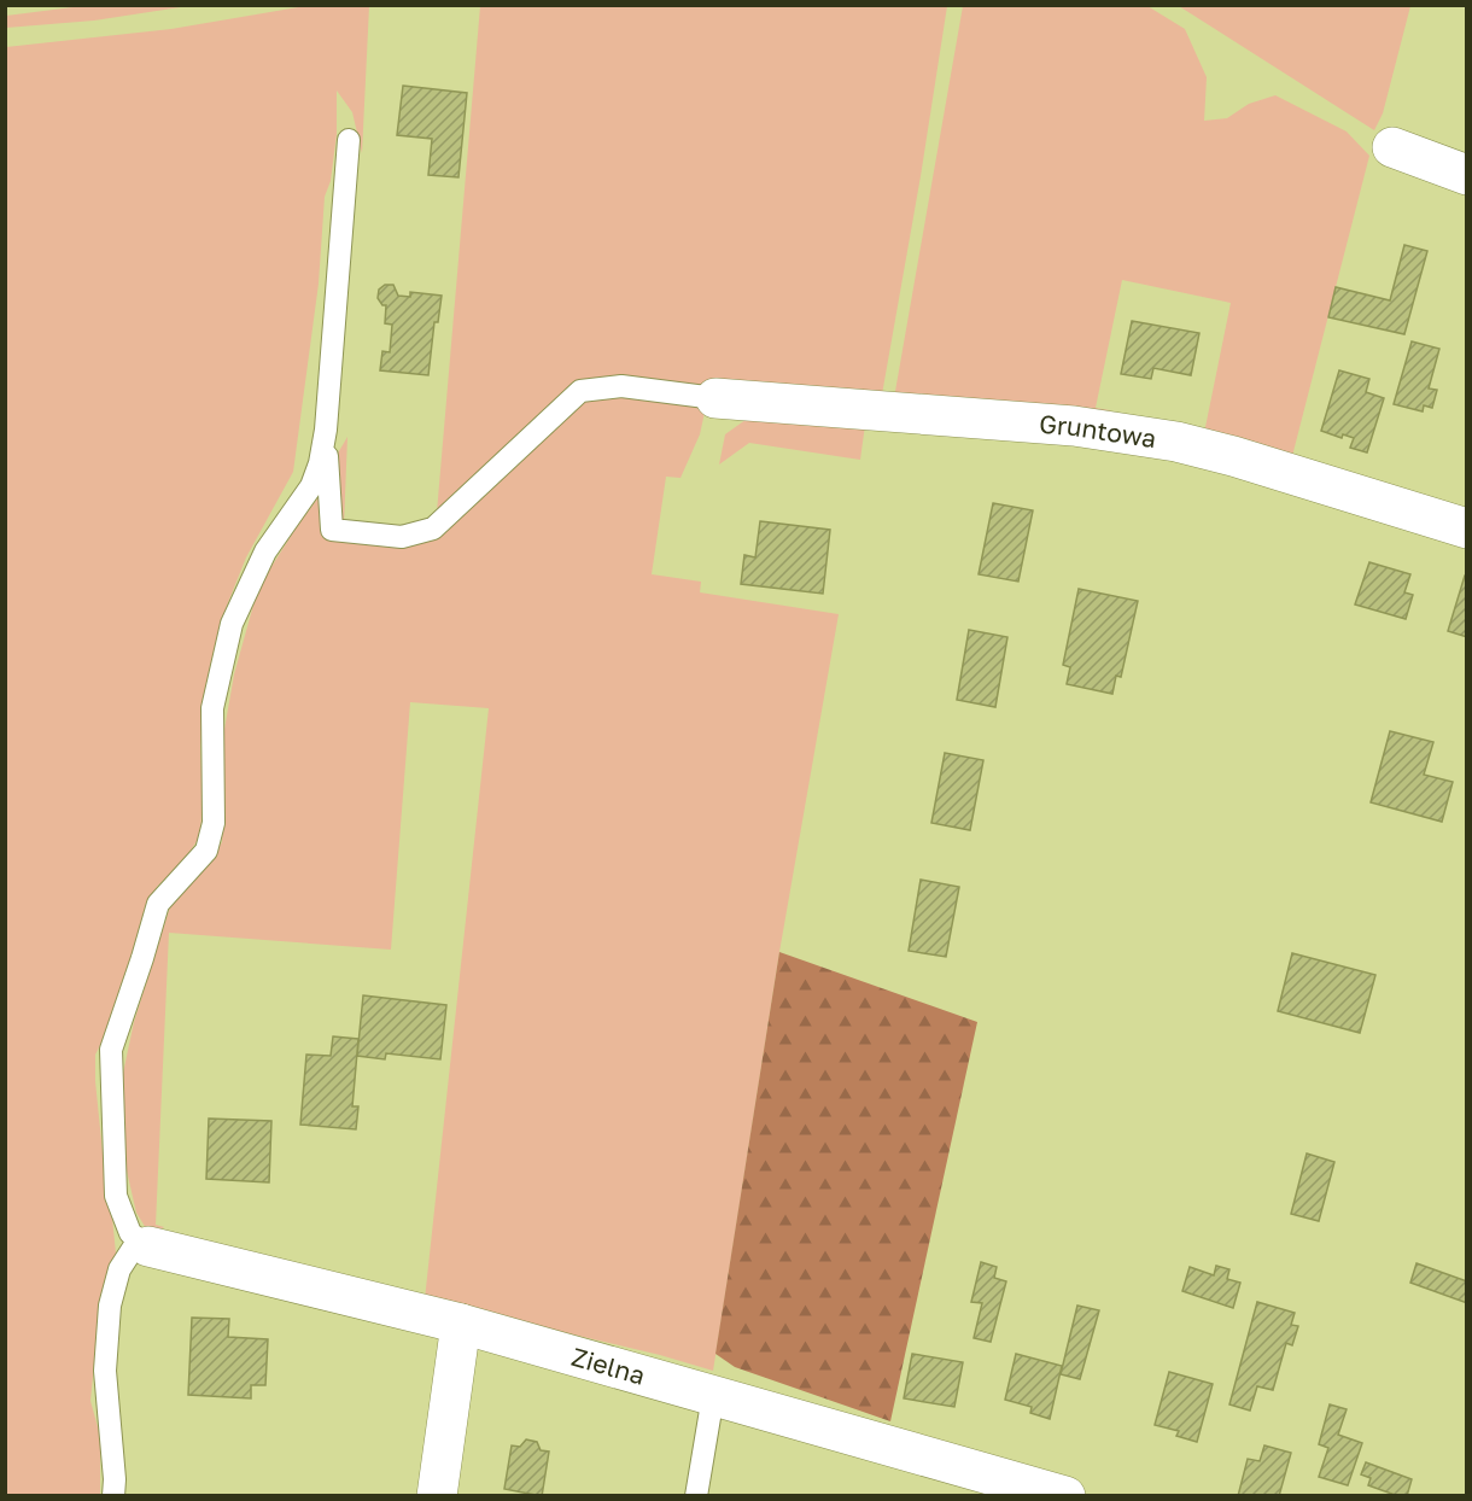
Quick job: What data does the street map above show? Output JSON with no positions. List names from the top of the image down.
{
  "streets": {
    "street": ["Gruntowa", "Zielna"]
  }
}
